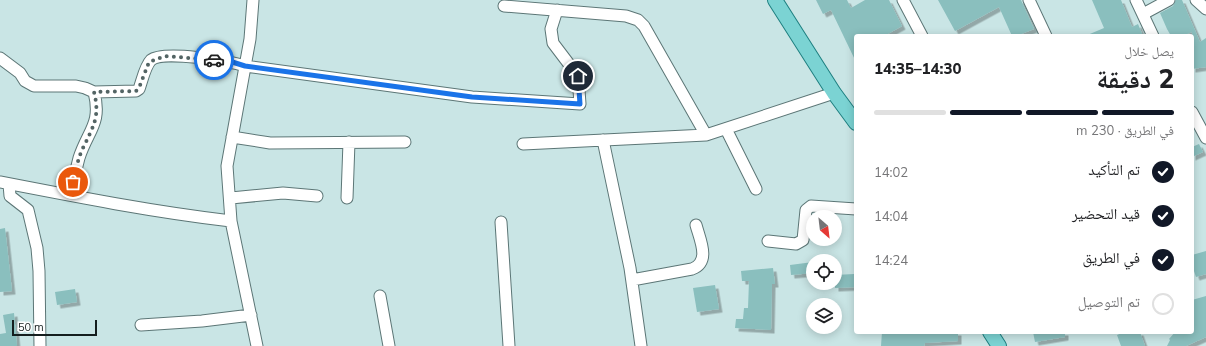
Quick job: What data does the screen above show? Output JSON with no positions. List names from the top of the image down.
{
  "scale_bar": "50 m",
  "north": "bottom right",
  "page": {
    "heading": ["2 دقيقة", "يصل خلال", "14:30–14:35"],
    "bar": "في الطريق · 230 m",
    "list": [
      ["تم التأكيد", "14:02"],
      ["قيد التحضير", "14:04"],
      ["في الطريق", "14:24"],
      "تم التوصيل"
    ],
    "scale": "50 m"
  }
}
